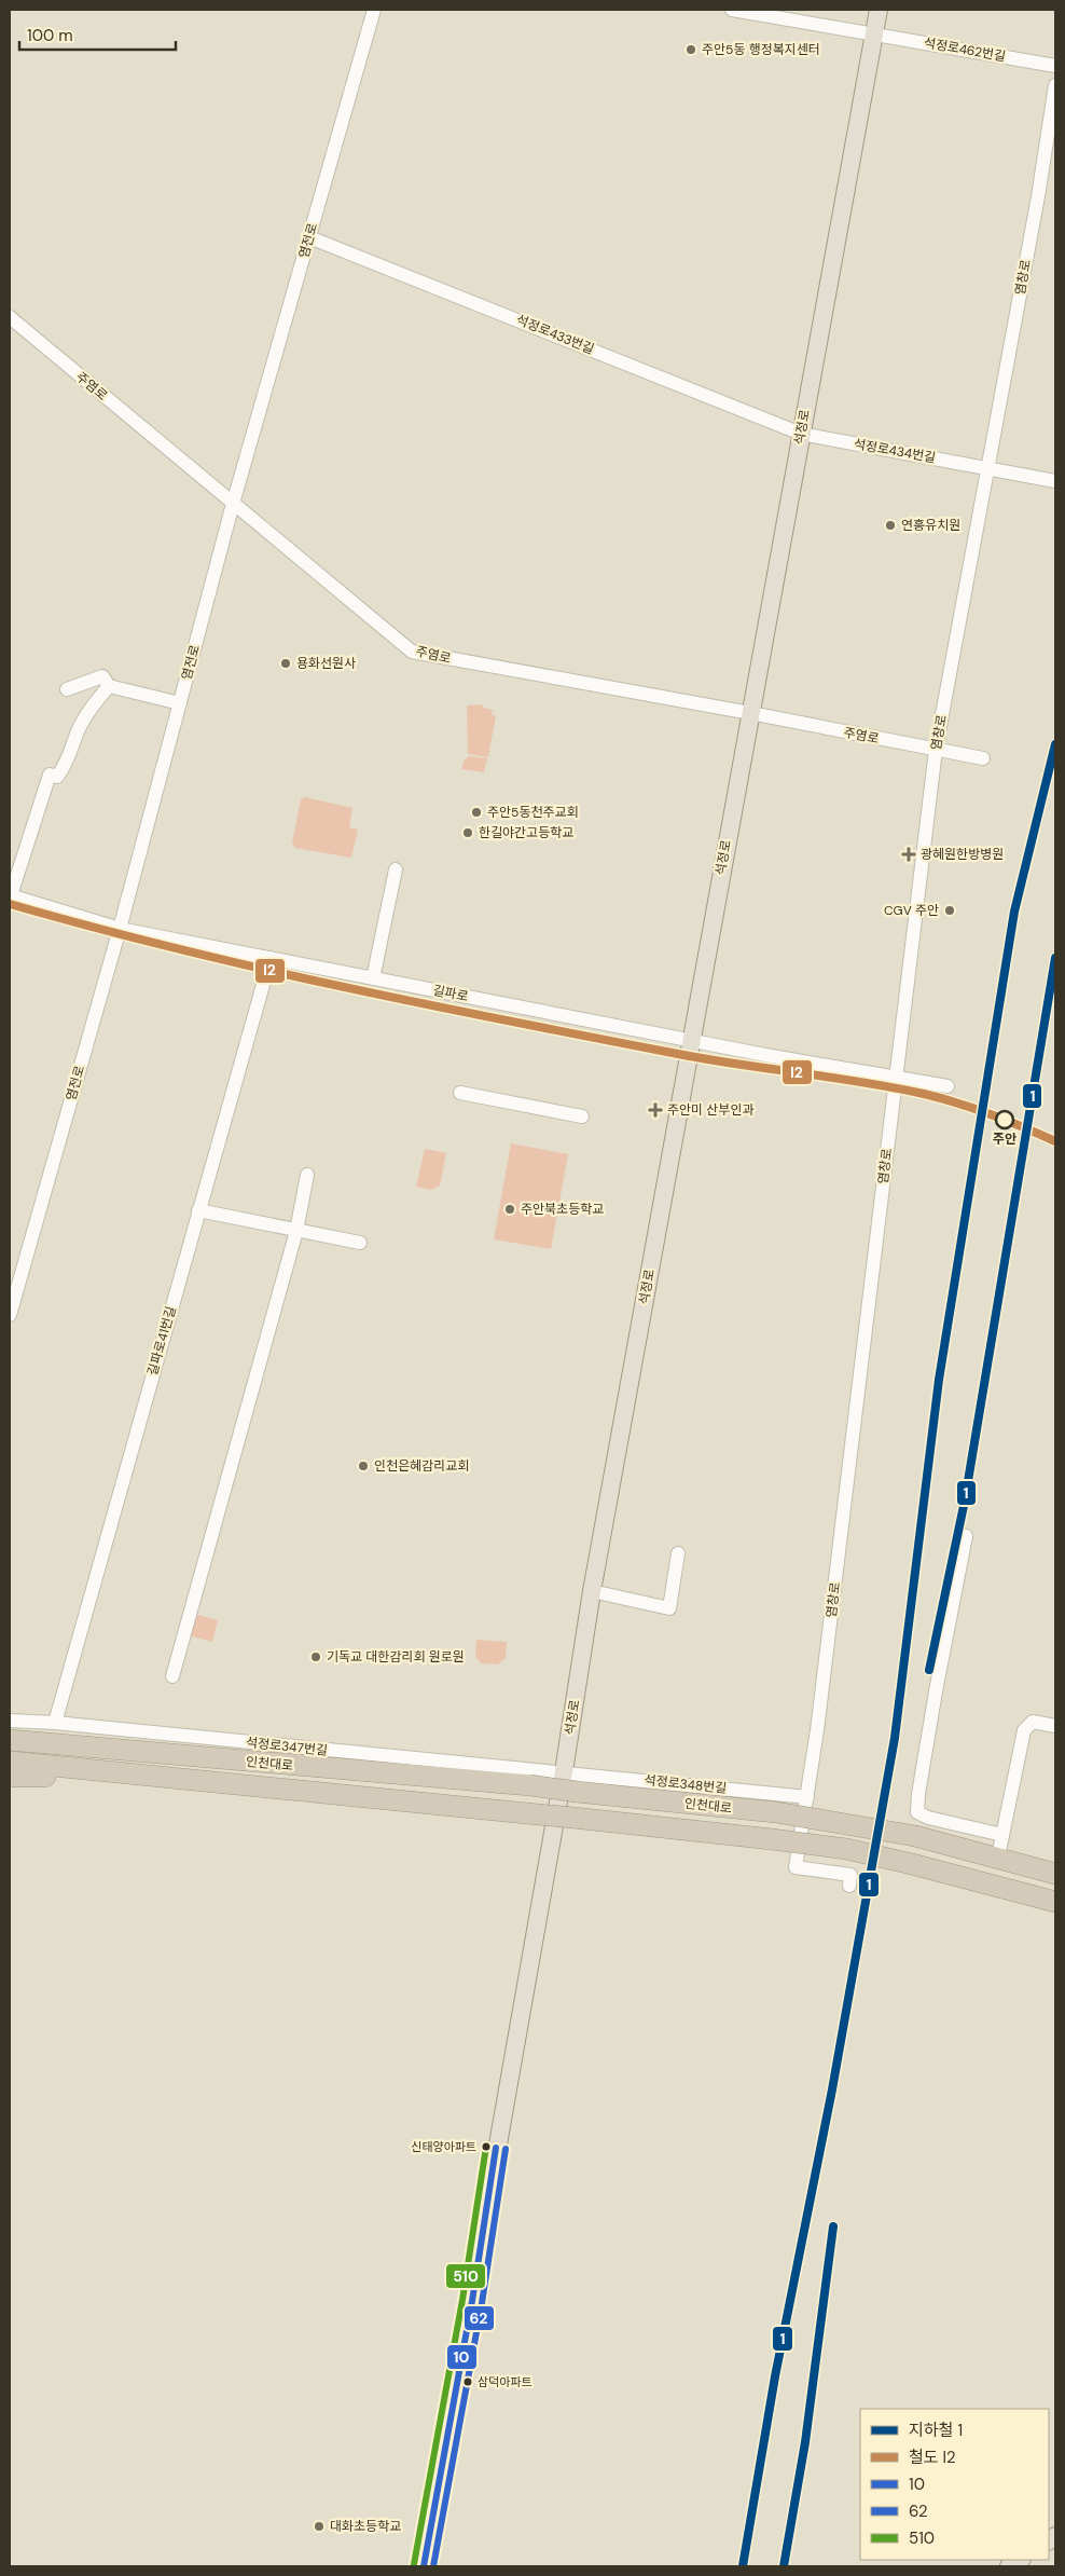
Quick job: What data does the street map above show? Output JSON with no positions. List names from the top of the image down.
{
  "streets": {
    "highway": ["인천대로"],
    "main road": ["석정로"],
    "street": [
      "석정로462번길",
      "염전로",
      "염창로",
      "석정로433번길",
      "주염로",
      "석정로434번길",
      "길파로",
      "길파로41번길",
      "석정로347번길",
      "석정로348번길"
    ]
  },
  "crossings": [
    ["석정로462번길", "석정로"],
    ["염전로", "석정로433번길"],
    ["염전로", "주염로"],
    ["염전로", "길파로"],
    ["염창로", "주염로"],
    ["염창로", "석정로434번길"],
    ["염창로", "길파로"],
    ["염창로", "석정로348번길"],
    ["석정로433번길", "석정로"],
    ["석정로433번길", "석정로434번길"],
    ["주염로", "석정로"],
    ["석정로", "석정로434번길"],
    ["석정로", "길파로"],
    ["석정로", "석정로347번길"],
    ["석정로", "석정로348번길"],
    ["길파로", "길파로41번길"],
    ["길파로41번길", "석정로347번길"],
    ["석정로347번길", "석정로348번길"]
  ],
  "places": {
    "other": [
      "주안5동 행정복지센터",
      "연흥유치원",
      "용화선원사",
      "주안5동천주교회",
      "한길야간고등학교",
      "CGV 주안",
      "주안",
      "주안북초등학교",
      "인천은혜감리교회",
      "기독교 대한감리회 원로원",
      "신태양아파트",
      "삼덕아파트",
      "대화초등학교"
    ],
    "health": ["광혜원한방병원", "주안미 산부인과"]
  },
  "lines": [
    "metro line 1",
    "rail line I2",
    "transit line 510",
    "transit line 10",
    "transit line 62"
  ],
  "legend": [
    "지하철 1",
    "철도 I2",
    "10",
    "62",
    "510"
  ],
  "scale_bar": "100 m"
}
